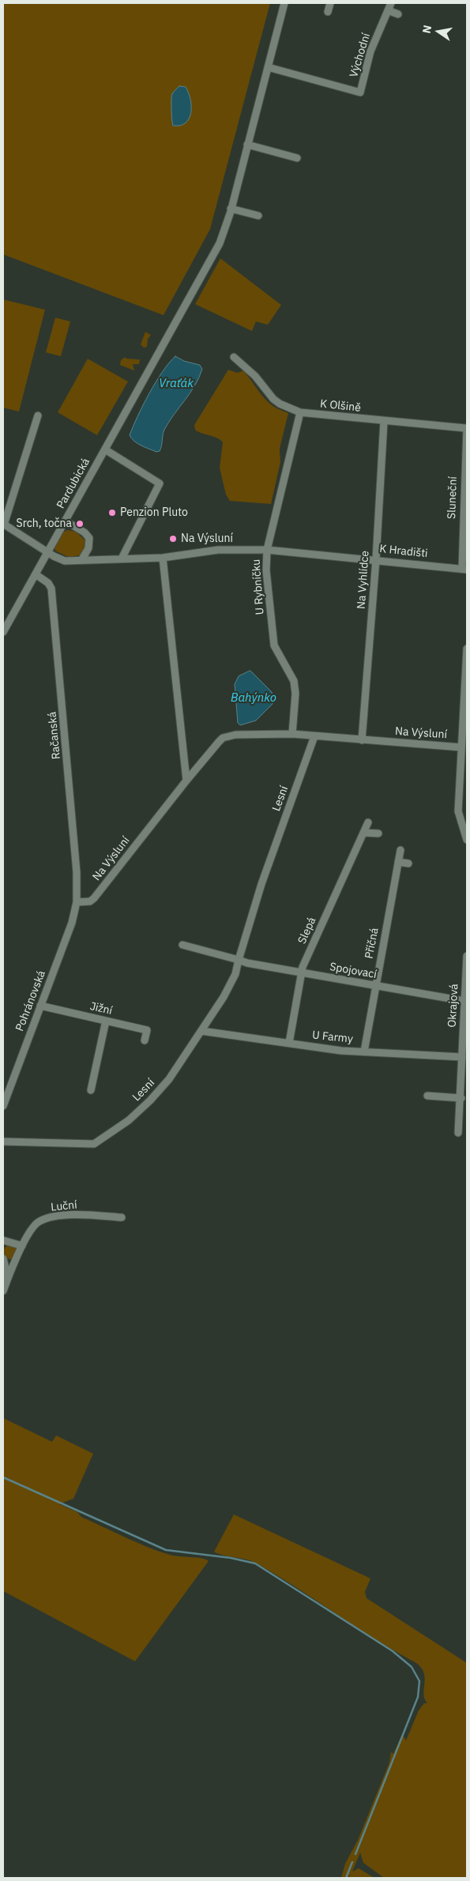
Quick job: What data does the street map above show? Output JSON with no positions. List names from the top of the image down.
{
  "streets": {
    "street": [
      "Východní",
      "K Olšině",
      "Pardubická",
      "Sluneční",
      "K Hradišti",
      "Na Vyhlídce",
      "U Rybníčku",
      "Na Výsluní",
      "Račanská",
      "Lesní",
      "Slepá",
      "Příčná",
      "Spojovací",
      "Pohránovská",
      "Okrajová",
      "Jižní",
      "U Farmy",
      "Luční"
    ]
  },
  "crossings": [
    ["Východní", "Pardubická"],
    ["K Olšině", "Sluneční"],
    ["K Olšině", "Na Vyhlídce"],
    ["K Olšině", "U Rybníčku"],
    ["Pardubická", "Račanská"],
    ["Sluneční", "K Hradišti"],
    ["K Hradišti", "Na Vyhlídce"],
    ["K Hradišti", "U Rybníčku"],
    ["Na Vyhlídce", "Na Výsluní"],
    ["U Rybníčku", "Na Výsluní"],
    ["Na Výsluní", "Račanská"],
    ["Na Výsluní", "Lesní"],
    ["Na Výsluní", "Pohránovská"],
    ["Račanská", "Pohránovská"],
    ["Lesní", "Spojovací"],
    ["Lesní", "U Farmy"],
    ["Slepá", "Spojovací"],
    ["Slepá", "U Farmy"],
    ["Příčná", "Spojovací"],
    ["Příčná", "U Farmy"],
    ["Spojovací", "Okrajová"],
    ["Pohránovská", "Jižní"],
    ["Okrajová", "U Farmy"]
  ],
  "water": ["Vraťák", "Bahýnko"],
  "places": ["Penzion Pluto", "Srch, točna", "Na Výsluní"],
  "north": "left"
}
